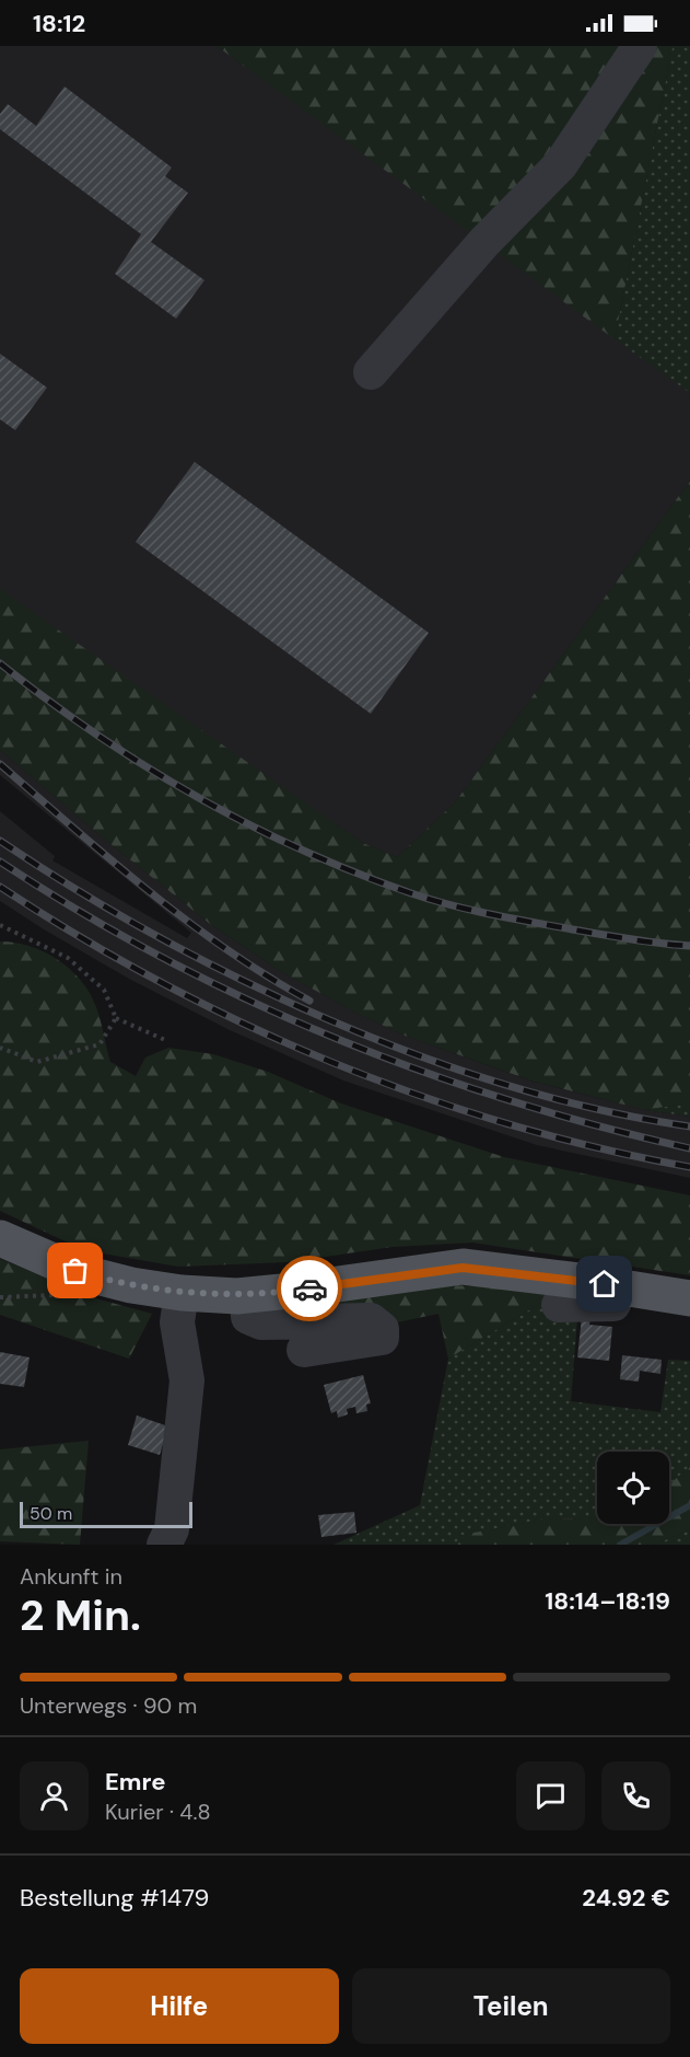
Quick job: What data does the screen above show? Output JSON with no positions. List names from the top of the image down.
{
  "scale_bar": "50 m",
  "page": {
    "status": "18:12",
    "scale": "50 m",
    "heading": ["2 Min.", "Ankunft in", "18:14–18:19"],
    "panel": [
      "Emre",
      "Kurier · 4.8",
      "Bestellung #1479",
      "24.92 €"
    ],
    "bar": "Unterwegs · 90 m",
    "buttons": ["Hilfe", "Teilen"]
  }
}
